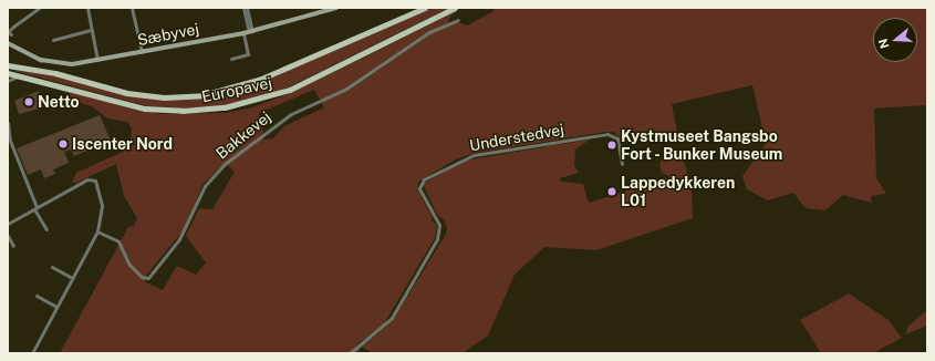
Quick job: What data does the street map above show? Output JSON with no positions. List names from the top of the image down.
{
  "streets": {
    "main road": ["Europavej"],
    "street": ["Sæbyvej", "Bakkevej", "Understedvej"]
  },
  "places": [
    "Netto",
    "Iscenter Nord",
    "Kystmuseet Bangsbo Fort - Bunker Museum",
    "Lappedykkeren L01"
  ],
  "north": "left"
}
